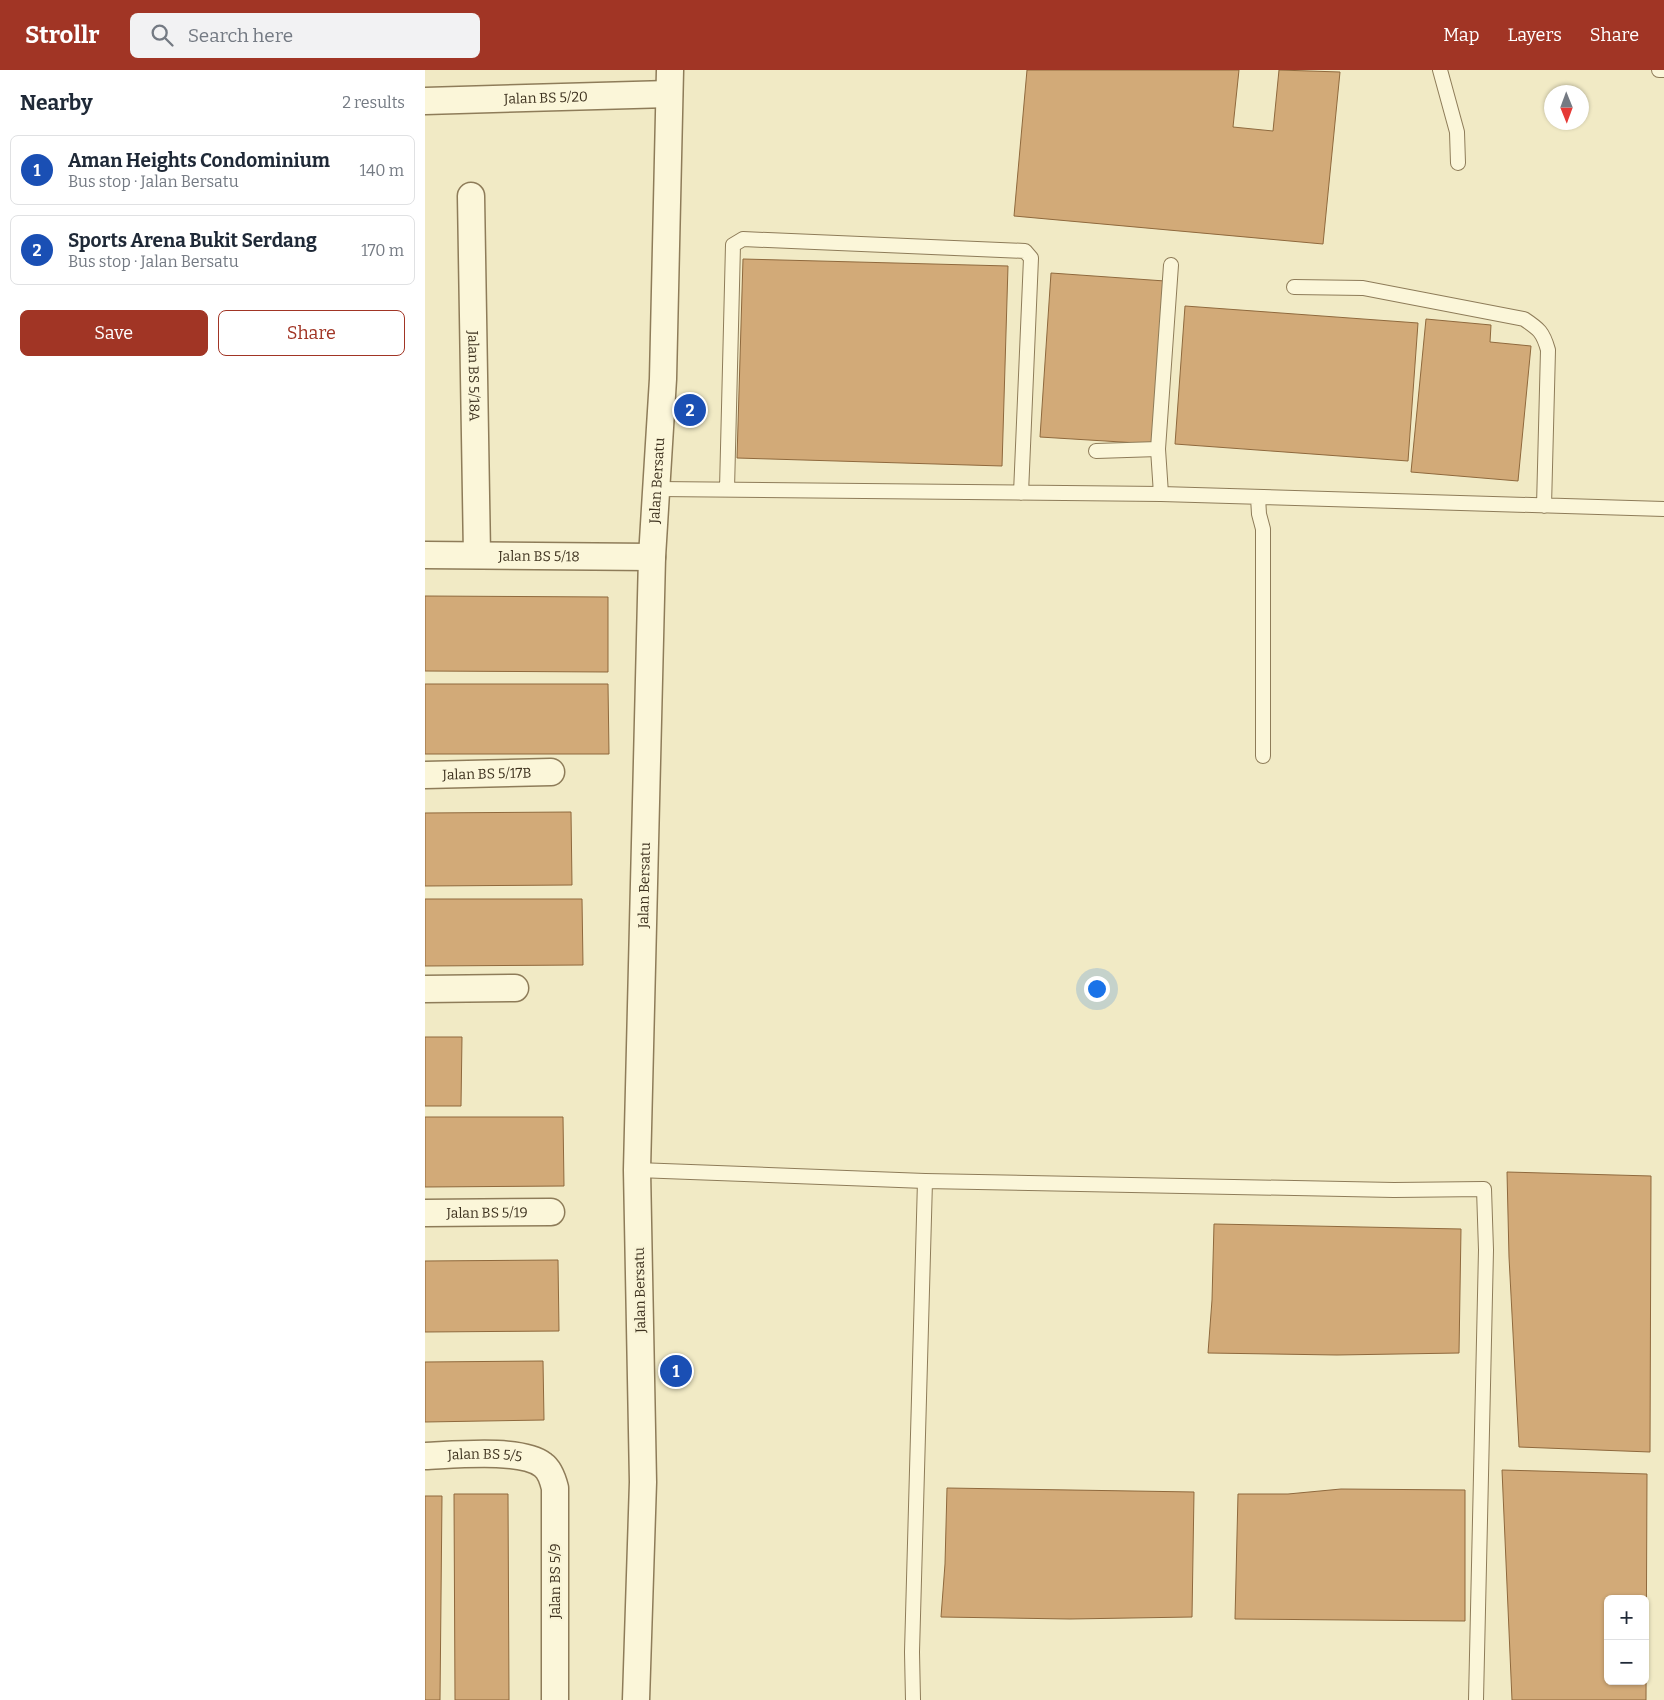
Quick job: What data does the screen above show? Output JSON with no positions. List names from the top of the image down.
{
  "streets": {
    "street": [
      "Jalan BS 5/20",
      "Jalan BS 5/18A",
      "Jalan Bersatu",
      "Jalan BS 5/18",
      "Jalan BS 5/17B",
      "Jalan BS 5/19",
      "Jalan BS 5/5",
      "Jalan BS 5/9"
    ]
  },
  "crossings": [
    ["Jalan BS 5/20", "Jalan Bersatu"],
    ["Jalan BS 5/18A", "Jalan BS 5/18"],
    ["Jalan Bersatu", "Jalan BS 5/18"],
    ["Jalan BS 5/5", "Jalan BS 5/9"]
  ],
  "north": "bottom",
  "page": {
    "header": "Strollr",
    "search": "Search here",
    "nav": ["Map", "Layers", "Share"],
    "heading": ["Nearby", "2 results"],
    "list": [
      {
        "mark": "1",
        "name": "Aman Heights Condominium",
        "note": "Bus stop · Jalan Bersatu",
        "value": "140 m"
      },
      {
        "mark": "2",
        "name": "Sports Arena Bukit Serdang",
        "note": "Bus stop · Jalan Bersatu",
        "value": "170 m"
      }
    ],
    "buttons": ["Save", "Share"],
    "pins": ["2", "1"],
    "map_buttons": ["+", "−"]
  }
}
